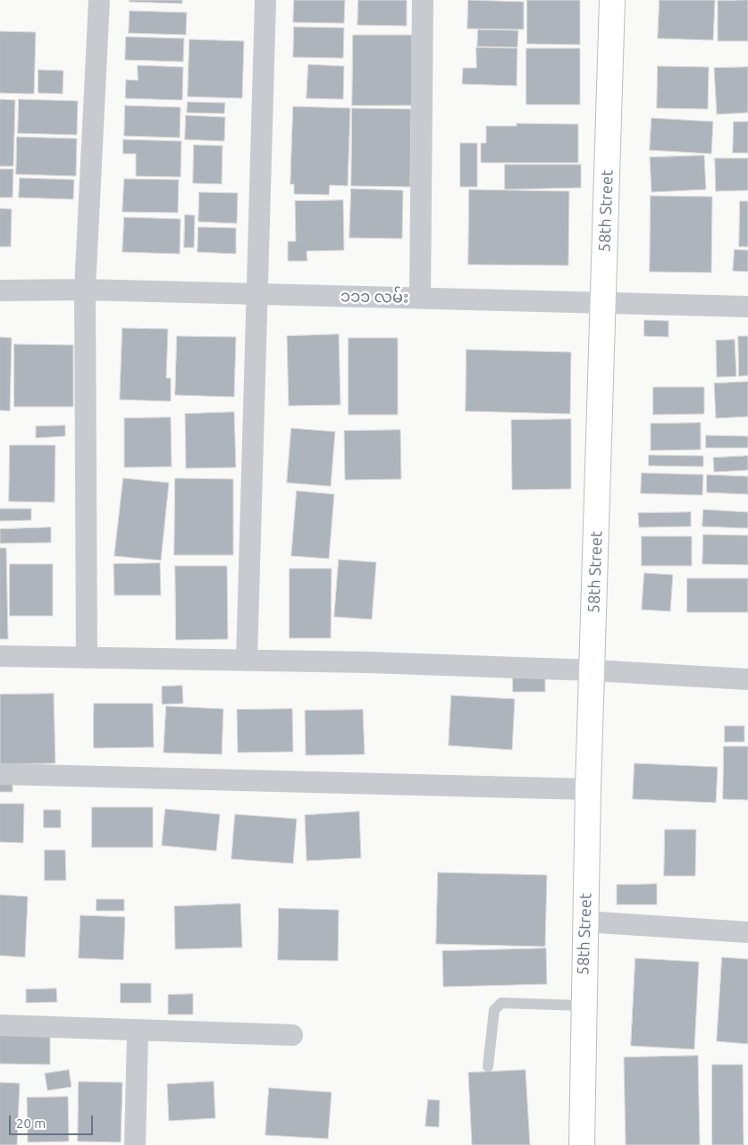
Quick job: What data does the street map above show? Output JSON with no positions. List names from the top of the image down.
{
  "streets": {
    "main road": ["58th Street"],
    "street": ["၁၁၁ လမ်း"]
  },
  "crossings": [
    ["58th Street", "၁၁၁ လမ်း"]
  ],
  "scale_bar": "20 m"
}
